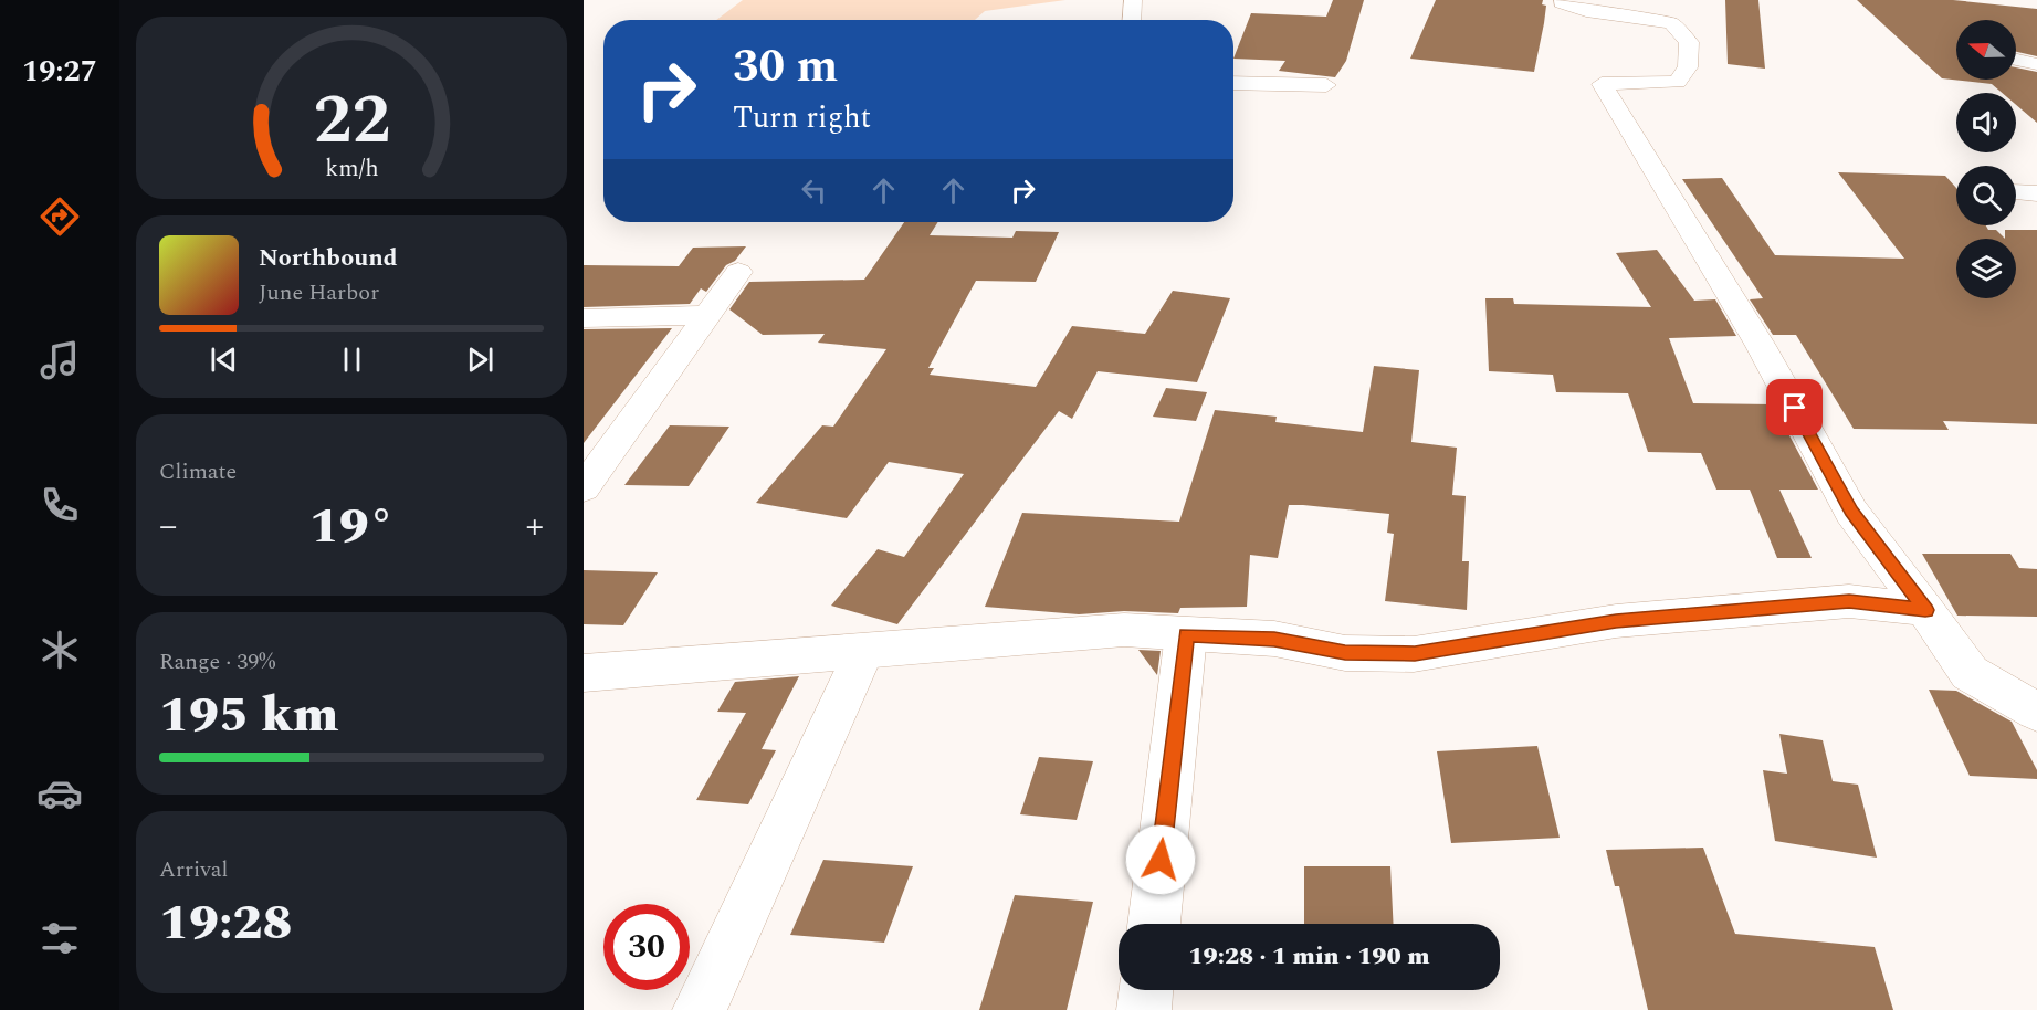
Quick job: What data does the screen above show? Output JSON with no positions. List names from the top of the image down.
{
  "north": "left",
  "page": {
    "tabs": "19:27",
    "turn": ["30 m", "Turn right"],
    "song": ["Northbound", "June Harbor"],
    "tile": [
      "Climate",
      ["Range · 39%", "195 km"],
      ["Arrival", "19:28"]
    ],
    "heat": ["−", "19°", "+"],
    "limit": "30",
    "trip": "19:28 · 1 min · 190 m",
    "gauge": ["22", "km/h"]
  }
}
